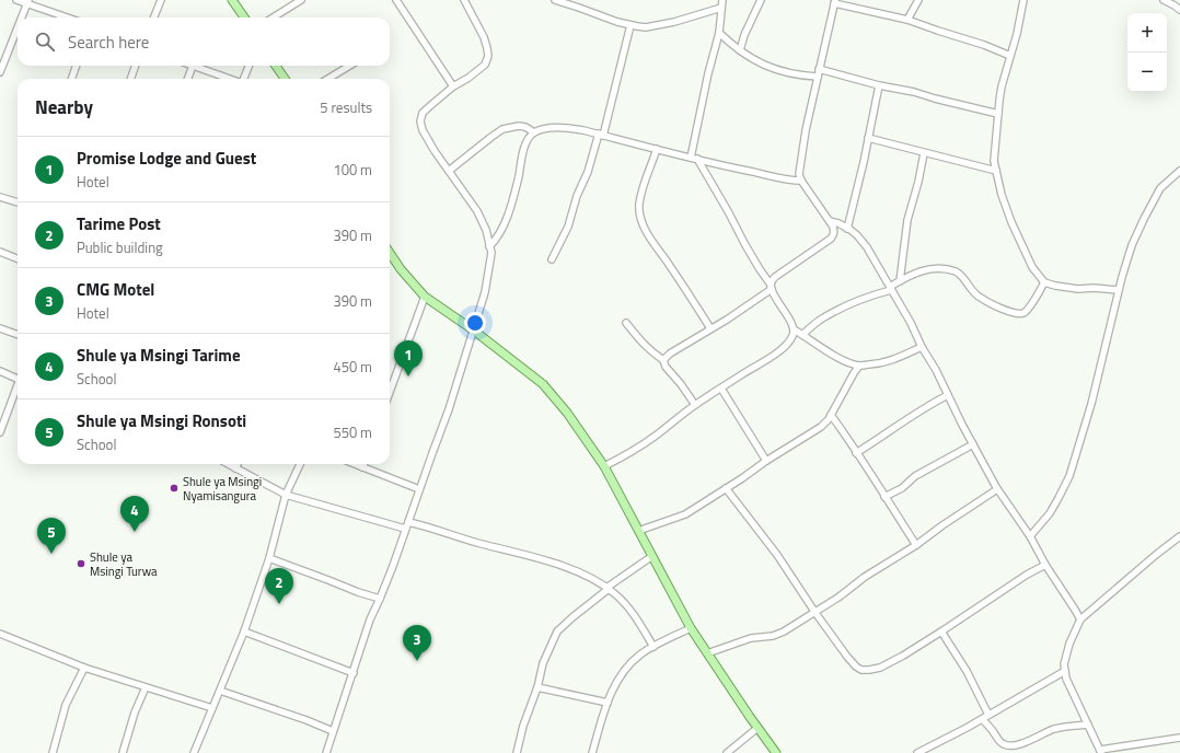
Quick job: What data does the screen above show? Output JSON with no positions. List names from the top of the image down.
{
  "places": ["Shule ya Msingi Nyamisangura", "Shule ya Msingi Turwa"],
  "page": {
    "map_buttons": ["+", "−"],
    "search": "Search here",
    "heading": ["Nearby", "5 results"],
    "list": [
      {
        "mark": "1",
        "name": "Promise Lodge and Guest",
        "note": "Hotel",
        "value": "100 m"
      },
      {
        "mark": "2",
        "name": "Tarime Post",
        "note": "Public building",
        "value": "390 m"
      },
      {
        "mark": "3",
        "name": "CMG Motel",
        "note": "Hotel",
        "value": "390 m"
      },
      {
        "mark": "4",
        "name": "Shule ya Msingi Tarime",
        "note": "School",
        "value": "450 m"
      },
      {
        "mark": "5",
        "name": "Shule ya Msingi Ronsoti",
        "note": "School",
        "value": "550 m"
      }
    ],
    "pins": [
      "1",
      "4",
      "5",
      "2",
      "3"
    ]
  }
}
